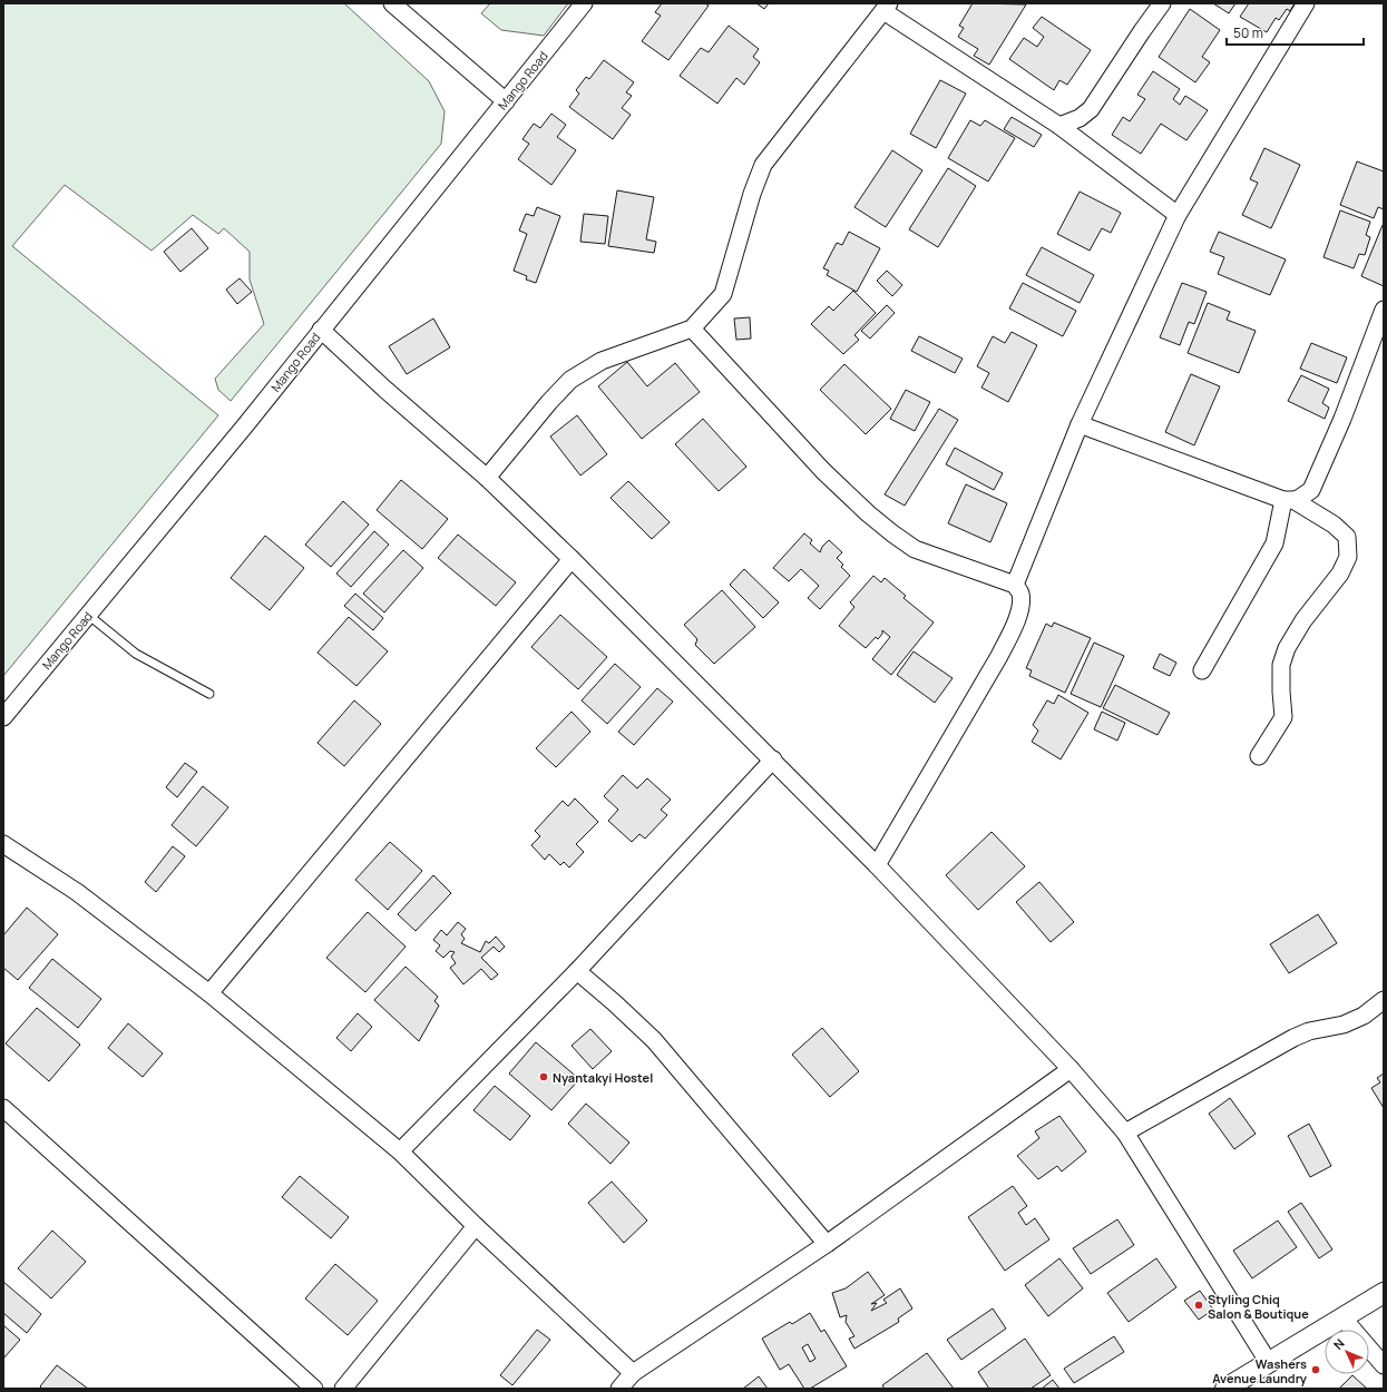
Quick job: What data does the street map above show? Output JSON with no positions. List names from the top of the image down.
{
  "streets": {
    "street": ["Mango Road"]
  },
  "places": ["Nyantakyi Hostel", "Styling Chiq Salon & Boutique", "Washers Avenue Laundry"],
  "scale_bar": "50 m",
  "north": "top left"
}
